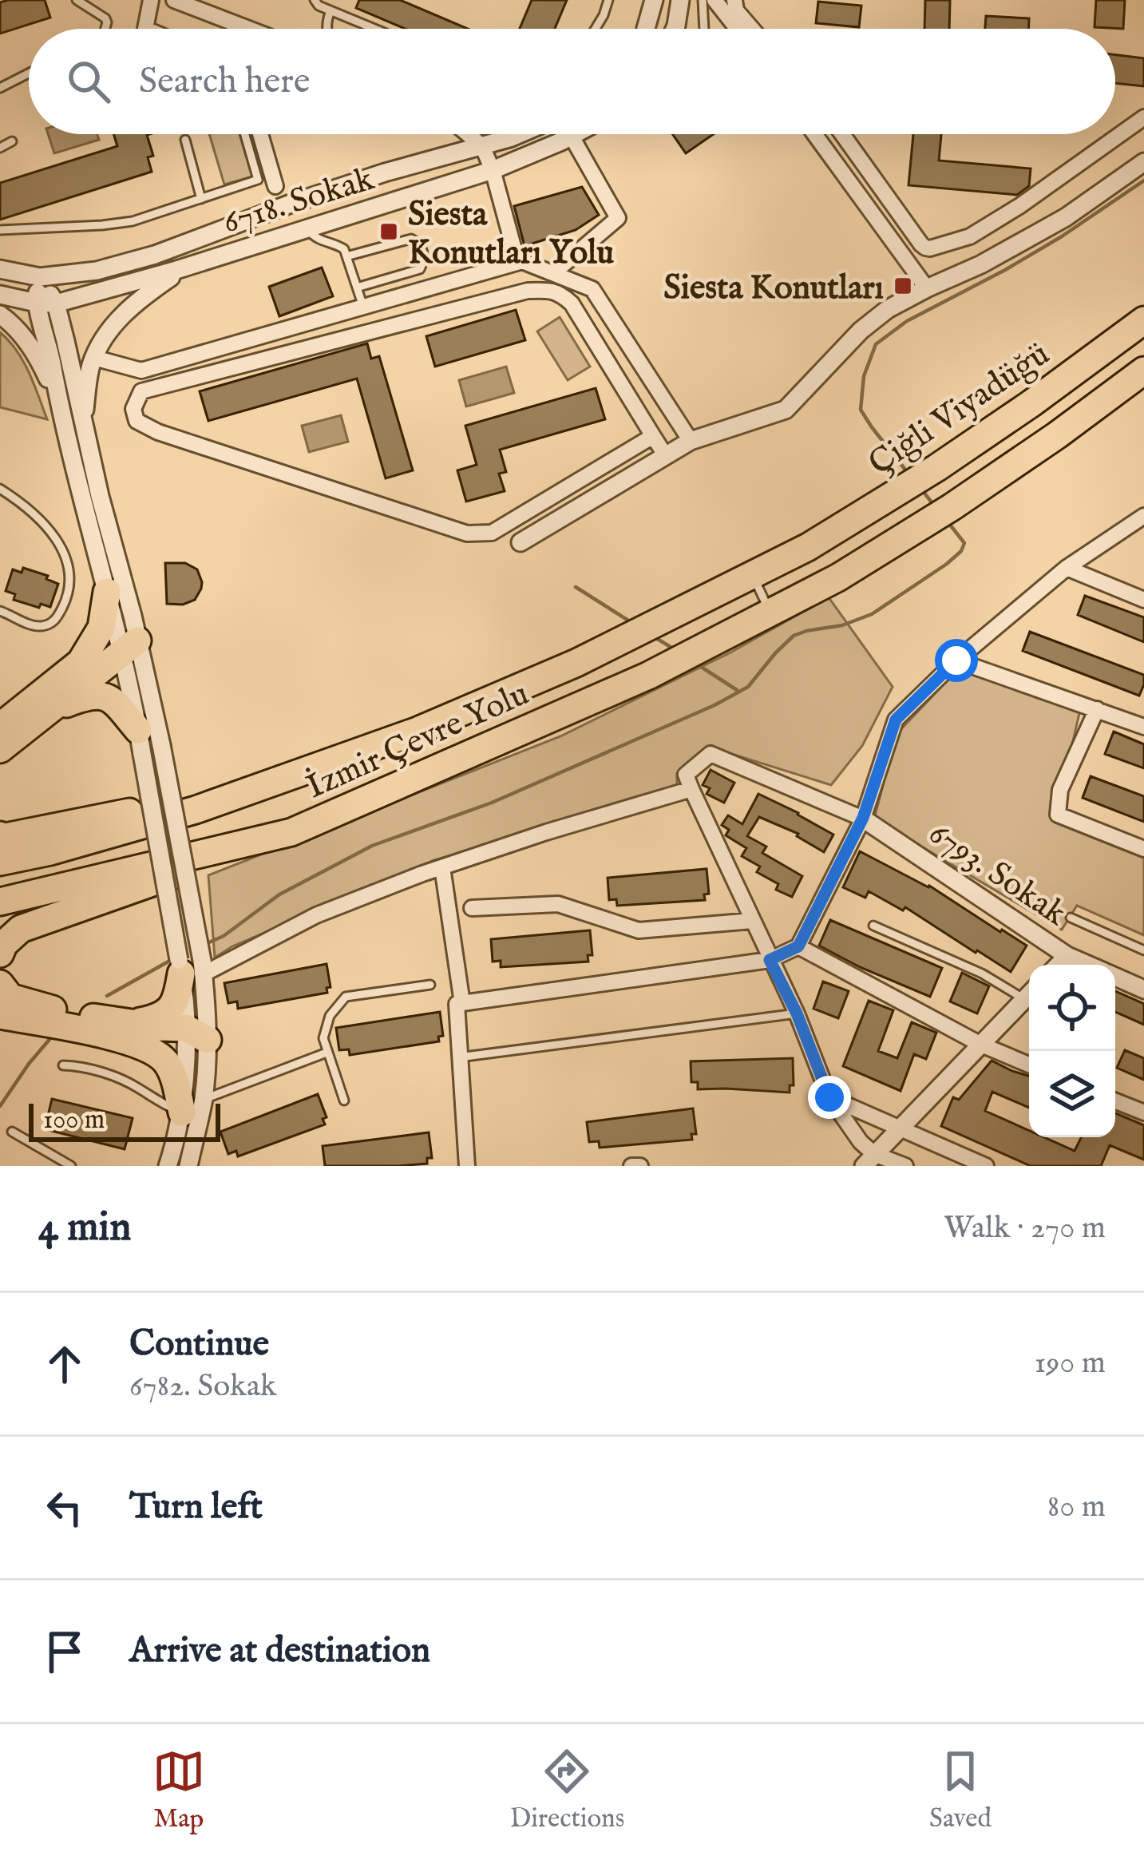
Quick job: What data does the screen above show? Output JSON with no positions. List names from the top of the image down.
{
  "streets": {
    "highway": ["Çiğli Viyadüğü", "İzmir Çevre Yolu"],
    "street": ["6718. Sokak", "6793. Sokak"]
  },
  "crossings": [
    ["Çiğli Viyadüğü", "İzmir Çevre Yolu"]
  ],
  "places": {
    "transit": ["Siesta Konutları Yolu", "Siesta Konutları"]
  },
  "scale_bar": "100 m",
  "page": {
    "search": "Search here",
    "scale": "100 m",
    "heading": ["4 min", "Walk · 270 m"],
    "list": [
      ["Continue", "6782. Sokak", "190 m"],
      ["Turn left", "80 m"],
      "Arrive at destination"
    ],
    "nav": ["Map", "Directions", "Saved"]
  }
}
